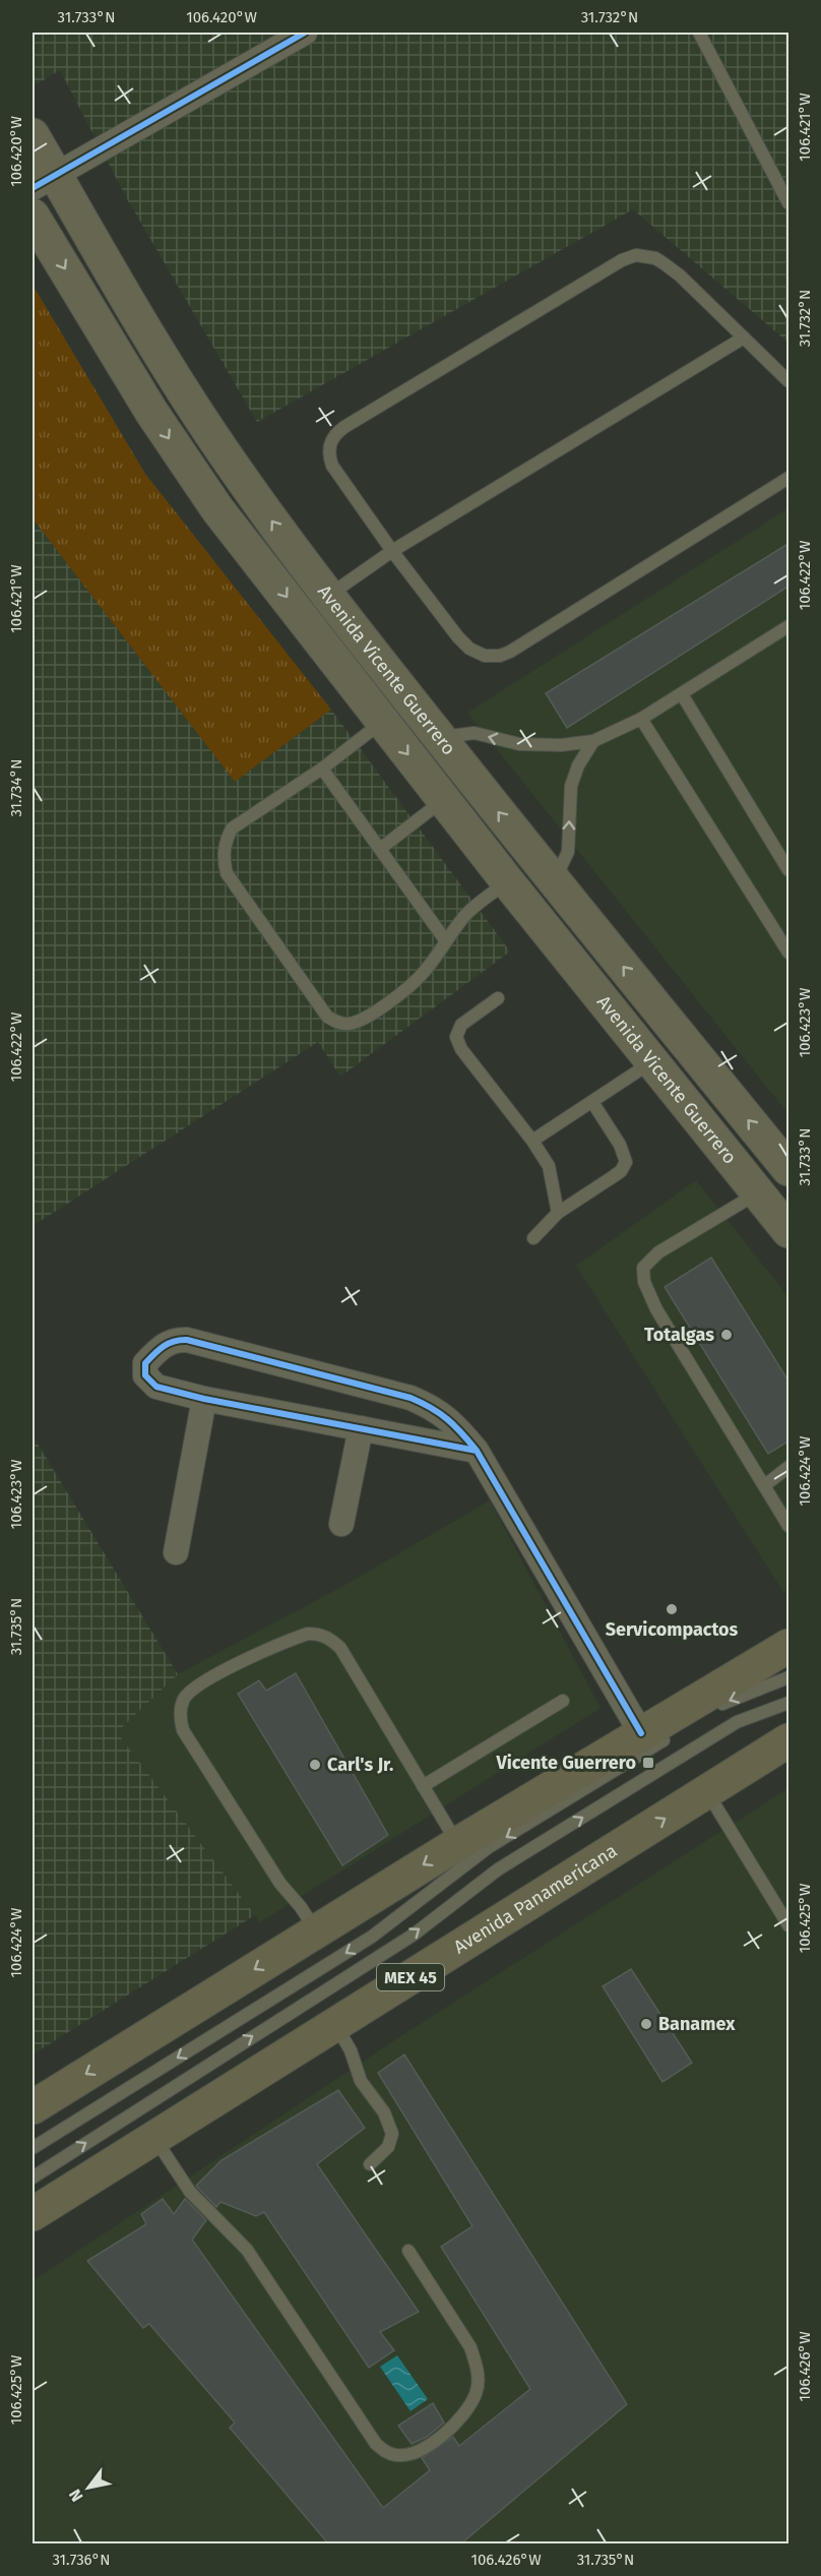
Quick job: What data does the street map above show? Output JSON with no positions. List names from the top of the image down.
{
  "streets": {
    "main road": ["Avenida Vicente Guerrero", "Avenida Panamericana", "MEX 45"]
  },
  "places": {
    "other": [
      "Totalgas",
      "Servicompactos",
      "Carl's Jr.",
      "Banamex"
    ],
    "transit": ["Vicente Guerrero"]
  },
  "north": "bottom left",
  "coordinates": [
    "31.733°N",
    "106.420°W",
    "31.732°N",
    "106.421°W",
    "106.422°W",
    "31.734°N",
    "106.423°W",
    "106.424°W",
    "31.735°N",
    "106.425°W",
    "106.426°W",
    "31.736°N"
  ]
}
